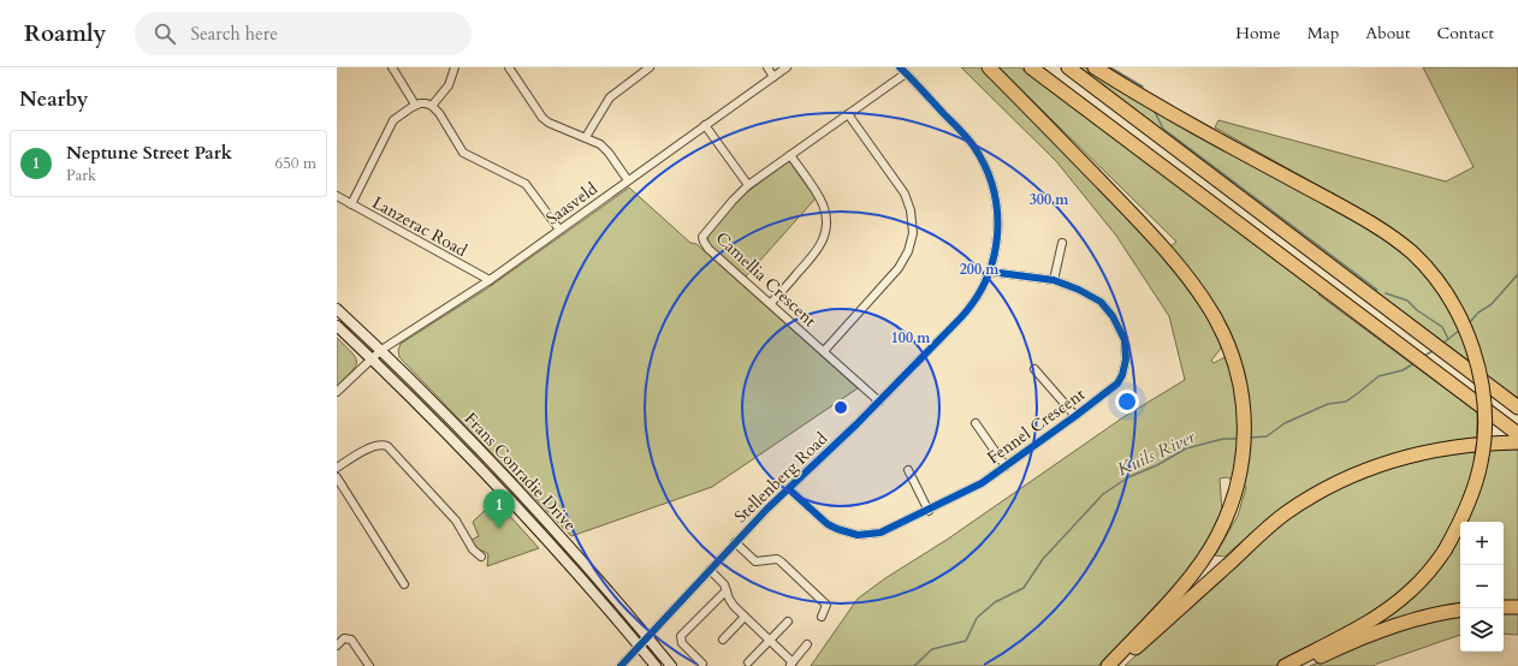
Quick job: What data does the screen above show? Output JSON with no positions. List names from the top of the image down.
{
  "streets": {
    "street": [
      "Saasveld",
      "Lanzerac Road",
      "Camellia Crescent",
      "Fennel Crescent",
      "Frans Conradie Drive",
      "Stellenberg Road"
    ]
  },
  "crossings": [
    ["Saasveld", "Lanzerac Road"],
    ["Saasveld", "Frans Conradie Drive"],
    ["Camellia Crescent", "Stellenberg Road"],
    ["Fennel Crescent", "Stellenberg Road"],
    ["Frans Conradie Drive", "Stellenberg Road"]
  ],
  "water": ["Kuils River"],
  "page": {
    "header": "Roamly",
    "search": "Search here",
    "nav": [
      "Home",
      "Map",
      "About",
      "Contact"
    ],
    "heading": "Nearby",
    "list": [
      {
        "mark": "1",
        "name": "Neptune Street Park",
        "note": "Park",
        "value": "650 m"
      }
    ],
    "pins": "1",
    "map_buttons": ["+", "−"]
  },
  "rings": ["300 m", "200 m", "100 m"]
}
